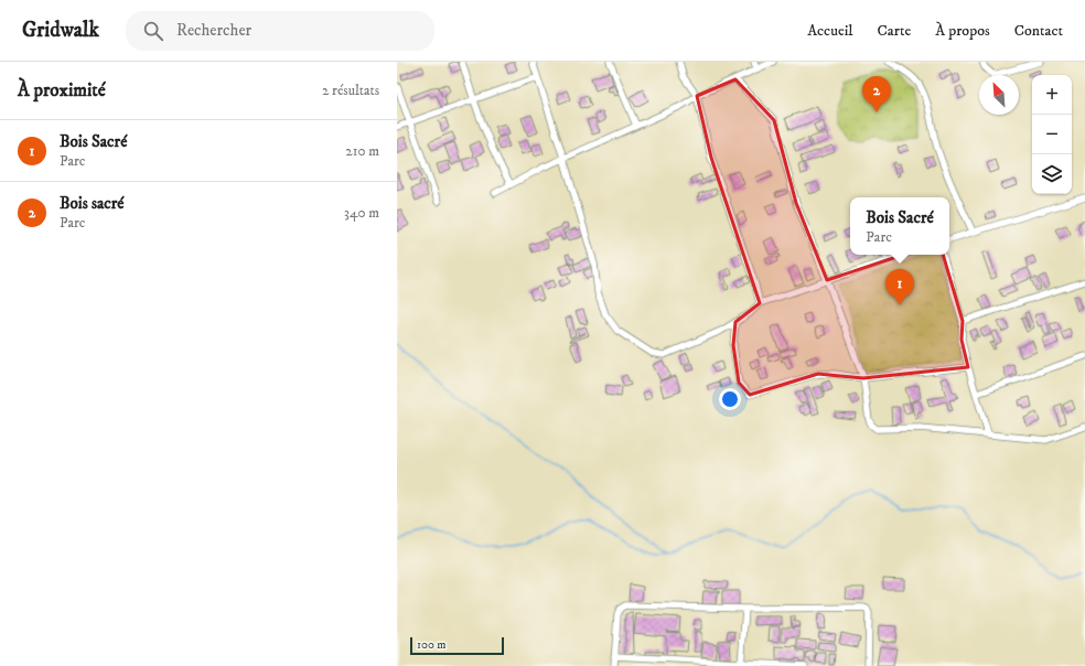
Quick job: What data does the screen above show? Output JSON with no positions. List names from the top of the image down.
{
  "scale_bar": "100 m",
  "north": "top left",
  "page": {
    "header": "Gridwalk",
    "search": "Rechercher",
    "nav": [
      "Accueil",
      "Carte",
      "À propos",
      "Contact"
    ],
    "heading": ["À proximité", "2 résultats"],
    "map_buttons": ["+", "−"],
    "pins": ["2", "1"],
    "list": [
      {
        "mark": "1",
        "name": "Bois Sacré",
        "note": "Parc",
        "value": "210 m"
      },
      {
        "mark": "2",
        "name": "Bois sacré",
        "note": "Parc",
        "value": "340 m"
      }
    ],
    "popup": ["Bois Sacré", "Parc"],
    "scale": "100 m"
  }
}
